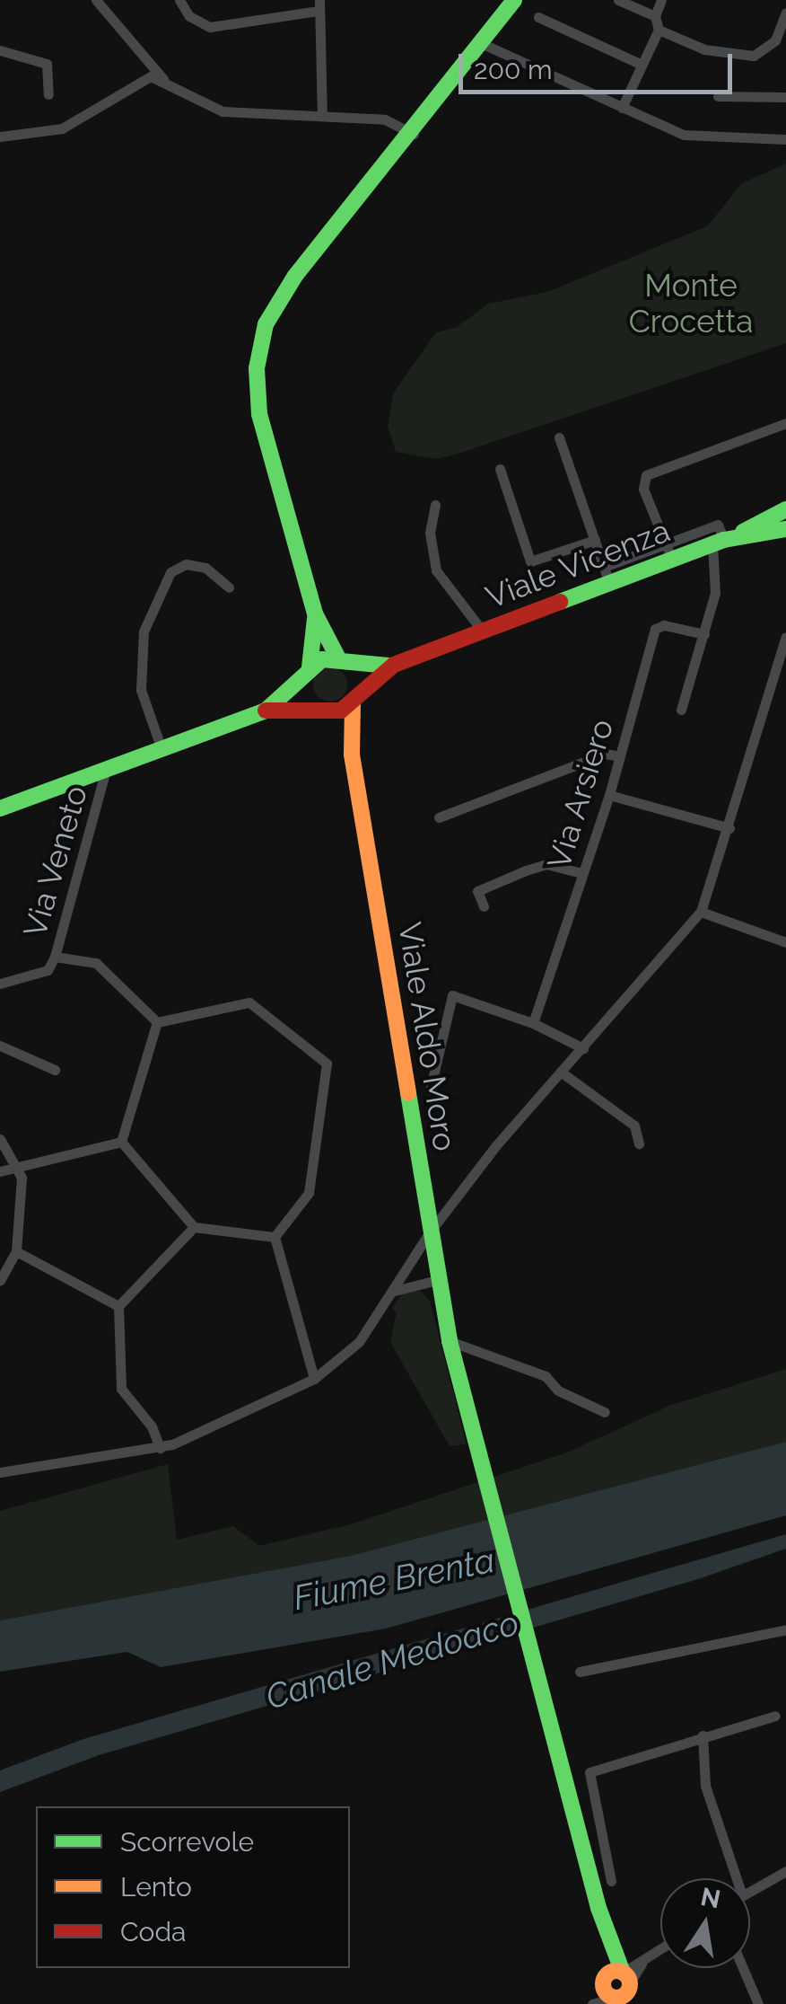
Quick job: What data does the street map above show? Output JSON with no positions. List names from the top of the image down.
{
  "streets": {
    "main road": ["Viale Vicenza", "Viale Aldo Moro"],
    "street": ["Via Arsiero", "Via Veneto"]
  },
  "crossings": [
    ["Viale Vicenza", "Via Veneto"],
    ["Viale Vicenza", "Viale Aldo Moro"]
  ],
  "water": ["Fiume Brenta", "Canale Medoaco"],
  "parks": ["Monte Crocetta"],
  "legend": ["Scorrevole", "Lento", "Coda"],
  "scale_bar": "200 m",
  "north": "top"
}
